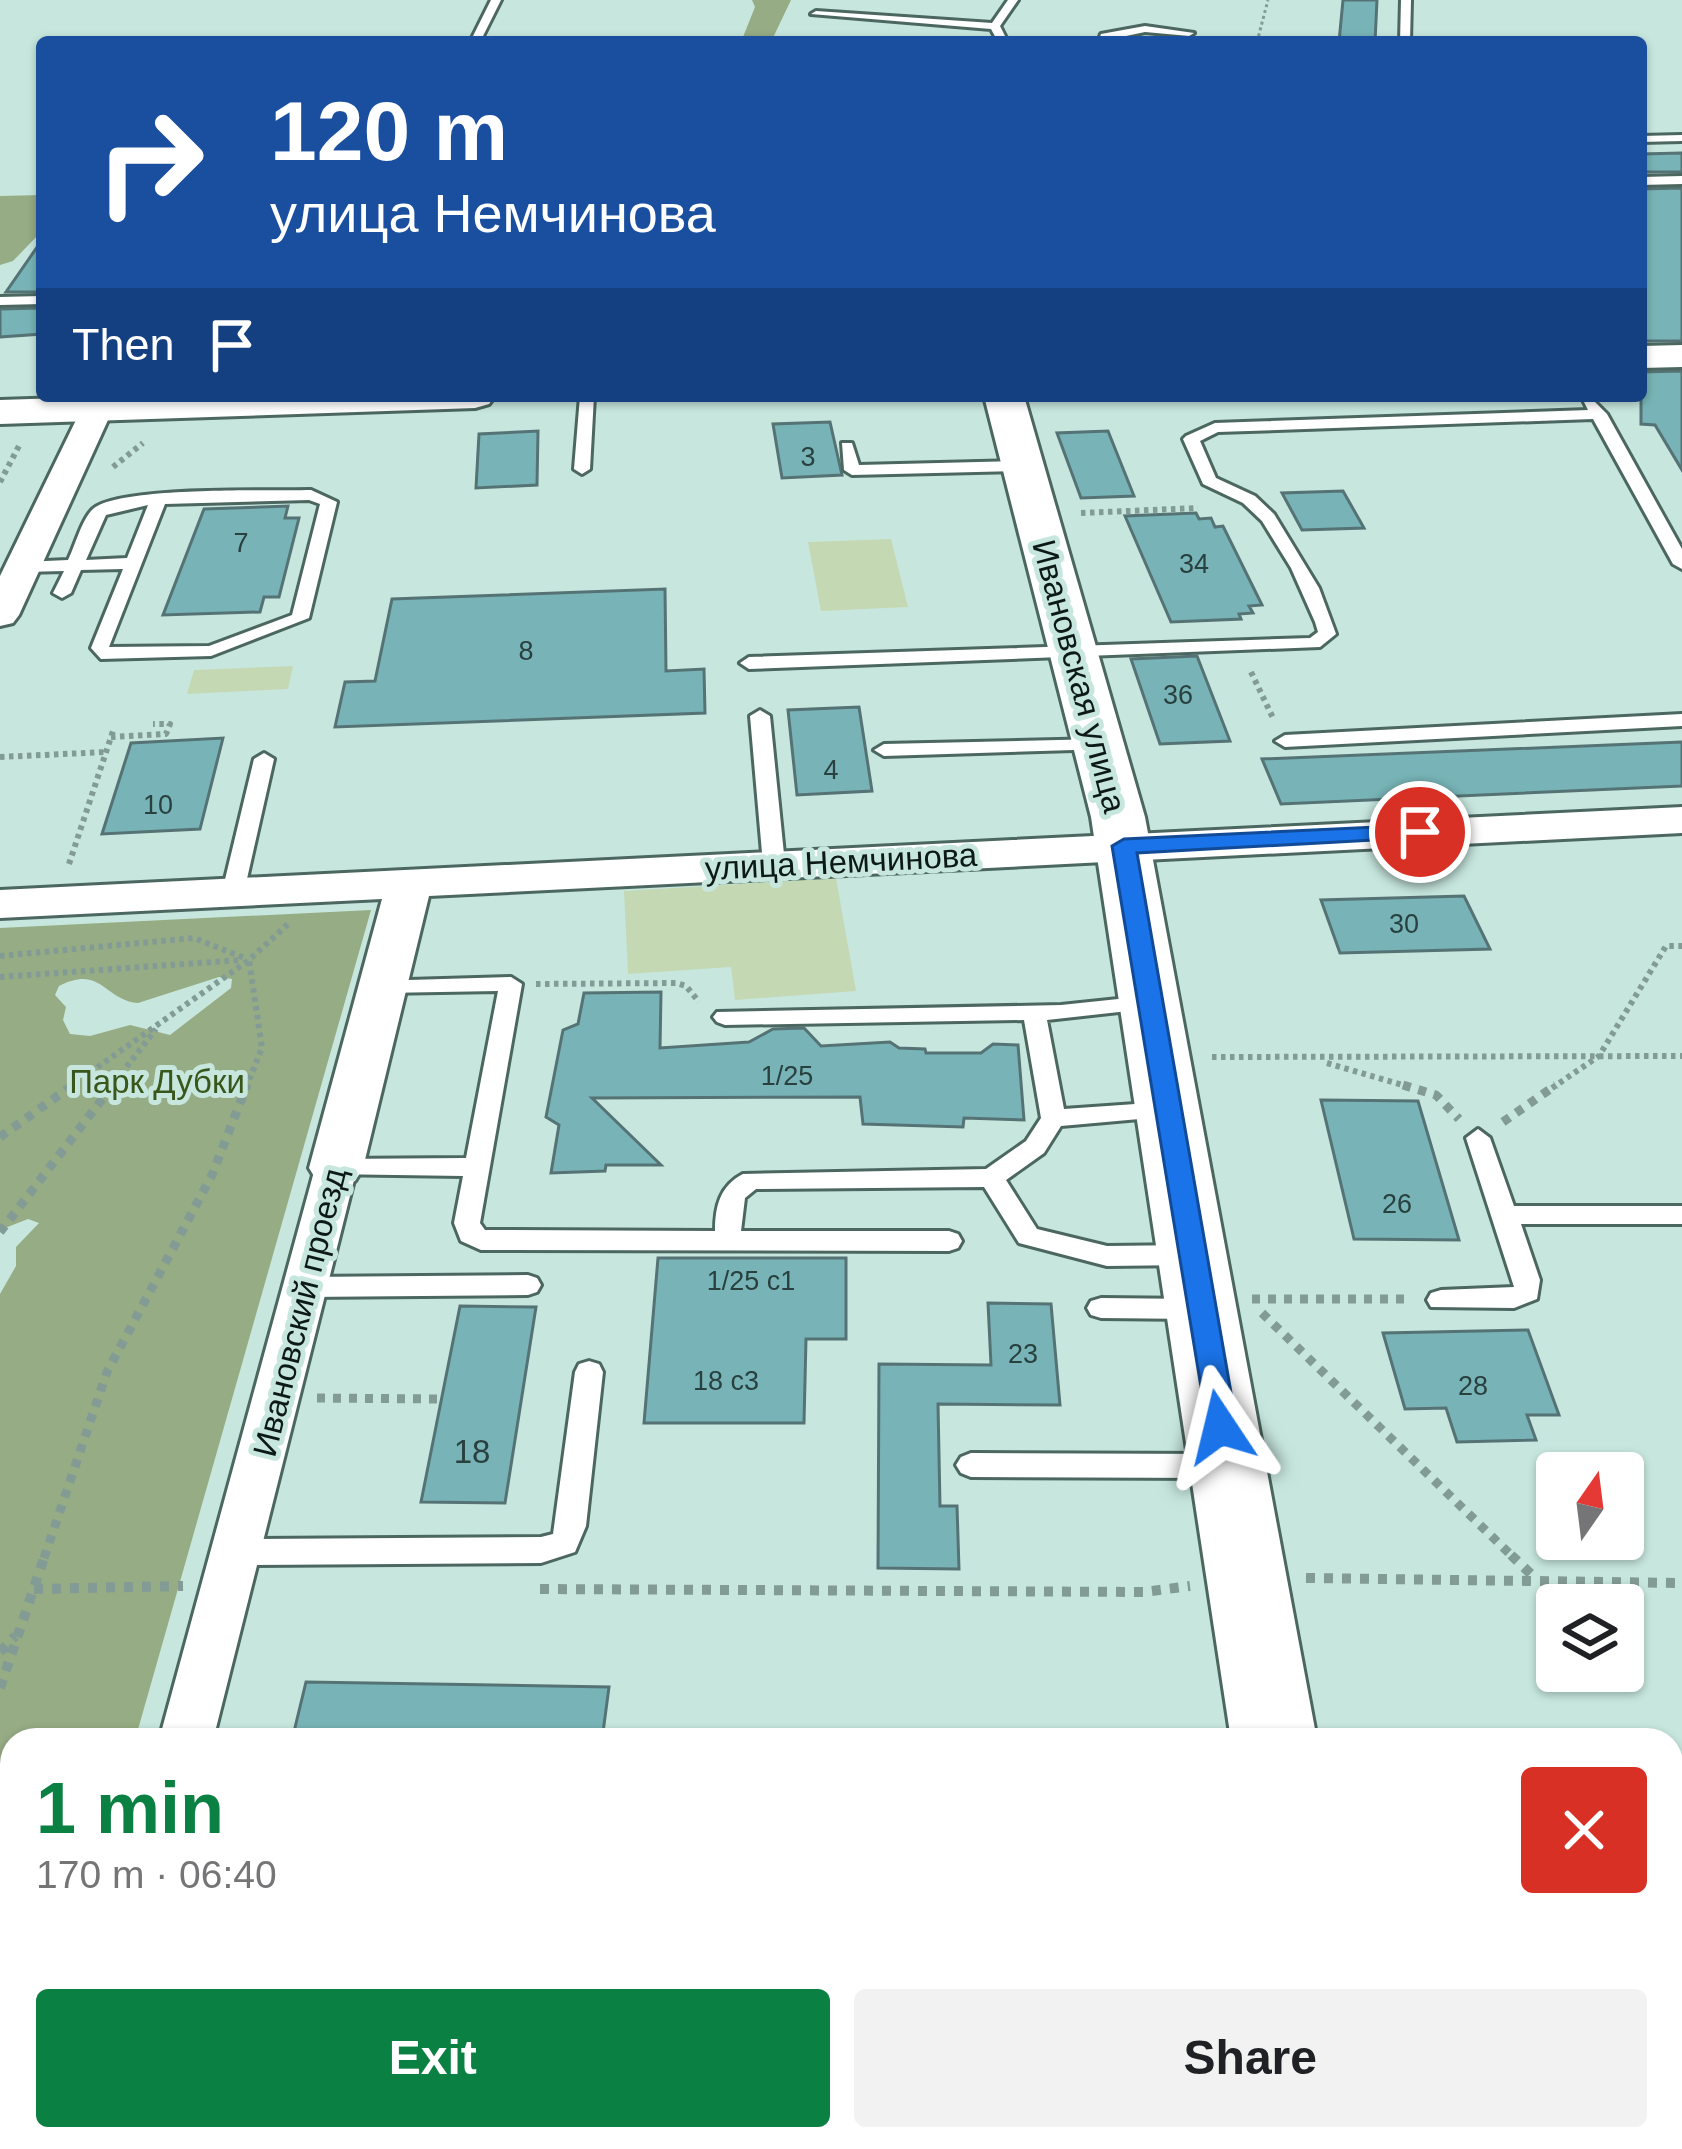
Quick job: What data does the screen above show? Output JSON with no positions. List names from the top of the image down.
{
  "streets": {
    "street": ["Ивановская улица", "улица Немчинова", "Ивановский проезд"]
  },
  "crossings": [
    ["Ивановская улица", "улица Немчинова"],
    ["улица Немчинова", "Ивановский проезд"]
  ],
  "parks": ["Парк Дубки"],
  "house_numbers": [
    "3",
    "7",
    "34",
    "8",
    "36",
    "4",
    "10",
    "30",
    "1/25",
    "26",
    "1/25 с1",
    "23",
    "18 с3",
    "28",
    "18"
  ],
  "north": "top",
  "page": {
    "turn": ["120 m", "улица Немчинова"],
    "then": "Then",
    "heading": ["1 min", "170 m · 06:40"],
    "buttons": ["Exit", "Share"]
  }
}
